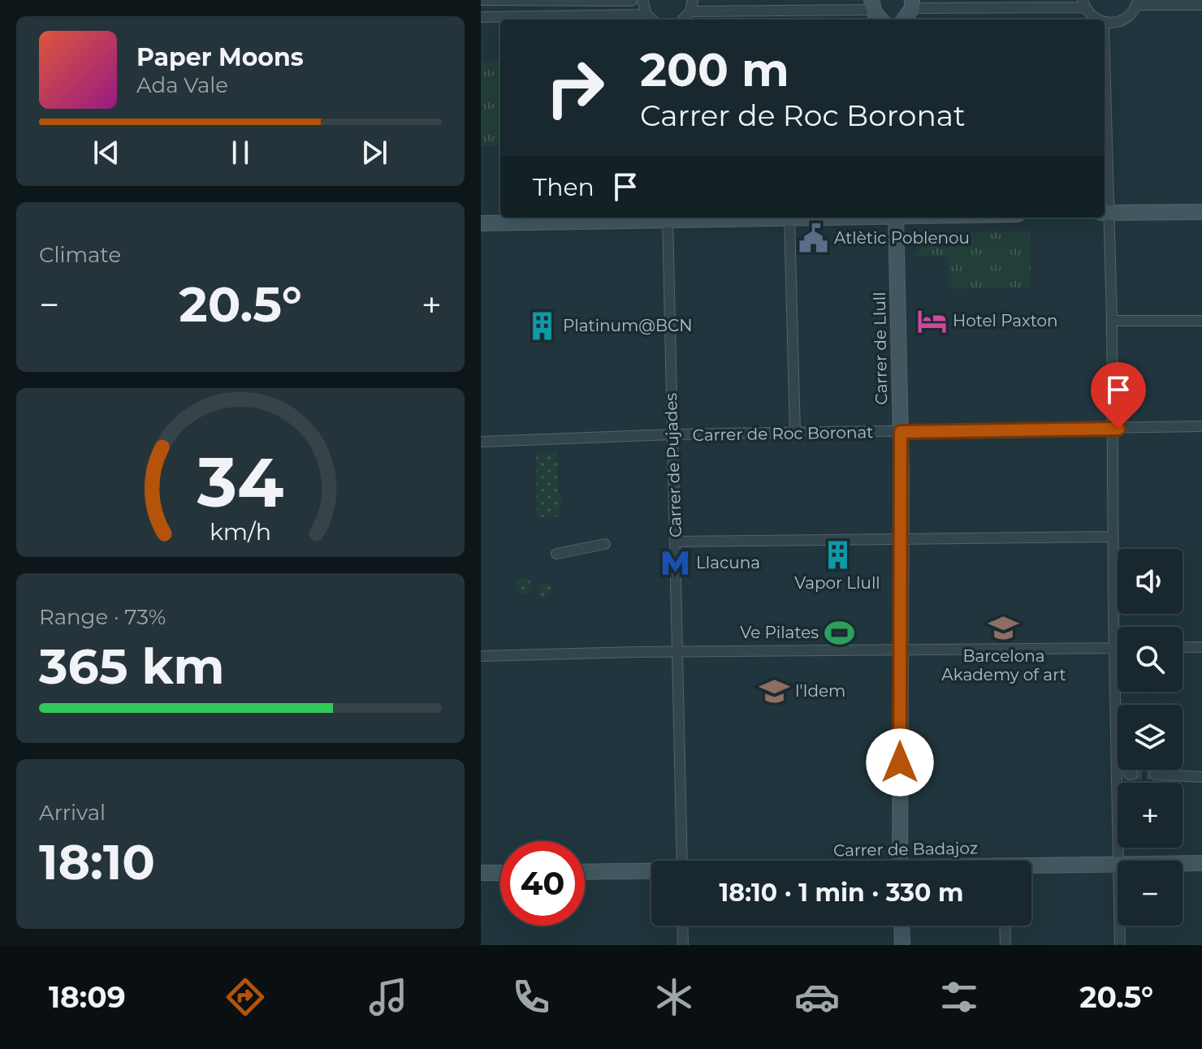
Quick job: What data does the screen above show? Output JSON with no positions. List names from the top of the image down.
{
  "streets": {
    "street": [
      "Carrer de Llull",
      "Carrer de Roc Boronat",
      "Carrer de Pujades",
      "Carrer de Badajoz"
    ]
  },
  "crossings": [
    ["Carrer de Llull", "Carrer de Roc Boronat"],
    ["Carrer de Roc Boronat", "Carrer de Pujades"]
  ],
  "places": {
    "public building": ["Atlètic Poblenou"],
    "hotel": ["Hotel Paxton"],
    "building": ["Platinum@BCN", "Vapor Llull"],
    "metro station": ["Llacuna"],
    "school or university": ["Barcelona Akademy of art", "l'Idem"],
    "sports": ["Ve Pilates"]
  },
  "page": {
    "turn": ["200 m", "Carrer de Roc Boronat"],
    "song": ["Paper Moons", "Ada Vale"],
    "then": "Then",
    "tile": [
      "Climate",
      ["Range · 73%", "365 km"],
      ["Arrival", "18:10"]
    ],
    "heat": ["−", "20.5°", "+"],
    "map_buttons": ["+", "−"],
    "limit": "40",
    "trip": "18:10 · 1 min · 330 m",
    "tabs": ["18:09", "20.5°"],
    "gauge": ["34", "km/h"]
  }
}
